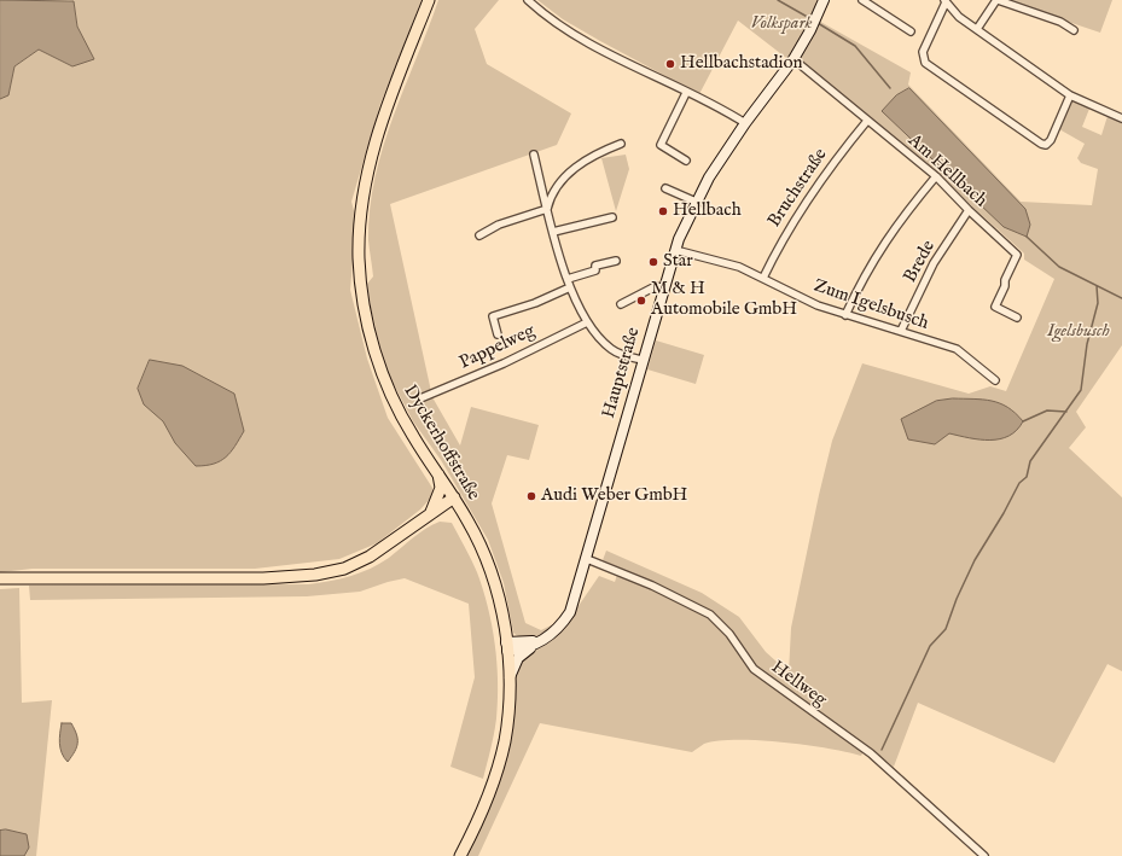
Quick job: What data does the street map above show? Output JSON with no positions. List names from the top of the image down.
{
  "streets": {
    "main road": ["Dyckerhoffstraße"],
    "street": [
      "Am Hellbach",
      "Bruchstraße",
      "Brede",
      "Zum Igelsbusch",
      "Pappelweg",
      "Hauptstraße",
      "Hellweg"
    ]
  },
  "crossings": [
    ["Am Hellbach", "Bruchstraße"],
    ["Am Hellbach", "Brede"],
    ["Am Hellbach", "Hauptstraße"],
    ["Bruchstraße", "Zum Igelsbusch"],
    ["Brede", "Zum Igelsbusch"],
    ["Zum Igelsbusch", "Hauptstraße"],
    ["Hauptstraße", "Dyckerhoffstraße"],
    ["Hauptstraße", "Hellweg"]
  ],
  "parks": ["Volkspark", "Igelsbusch"],
  "places": [
    "Hellbachstadion",
    "Hellbach",
    "Star",
    "M & H Automobile GmbH",
    "Audi Weber GmbH"
  ]
}
